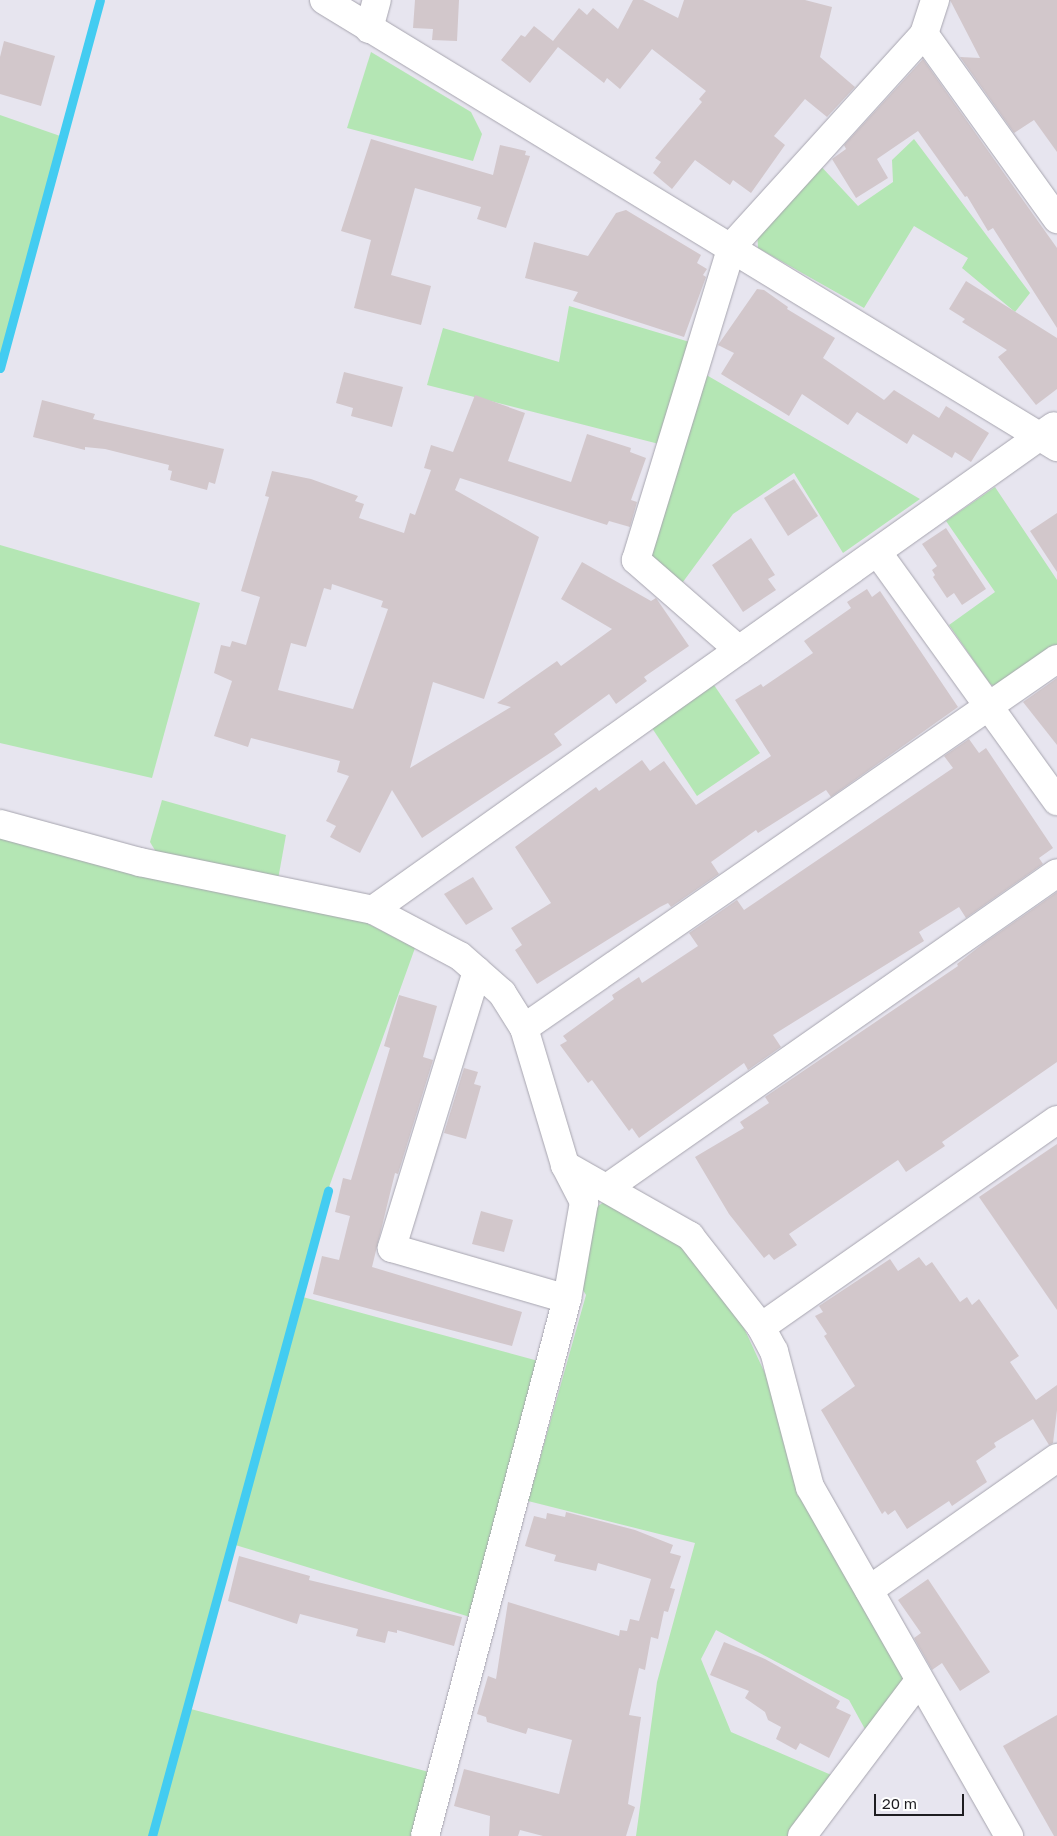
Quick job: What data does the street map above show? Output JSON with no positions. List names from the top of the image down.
{
  "scale_bar": "20 m"
}
